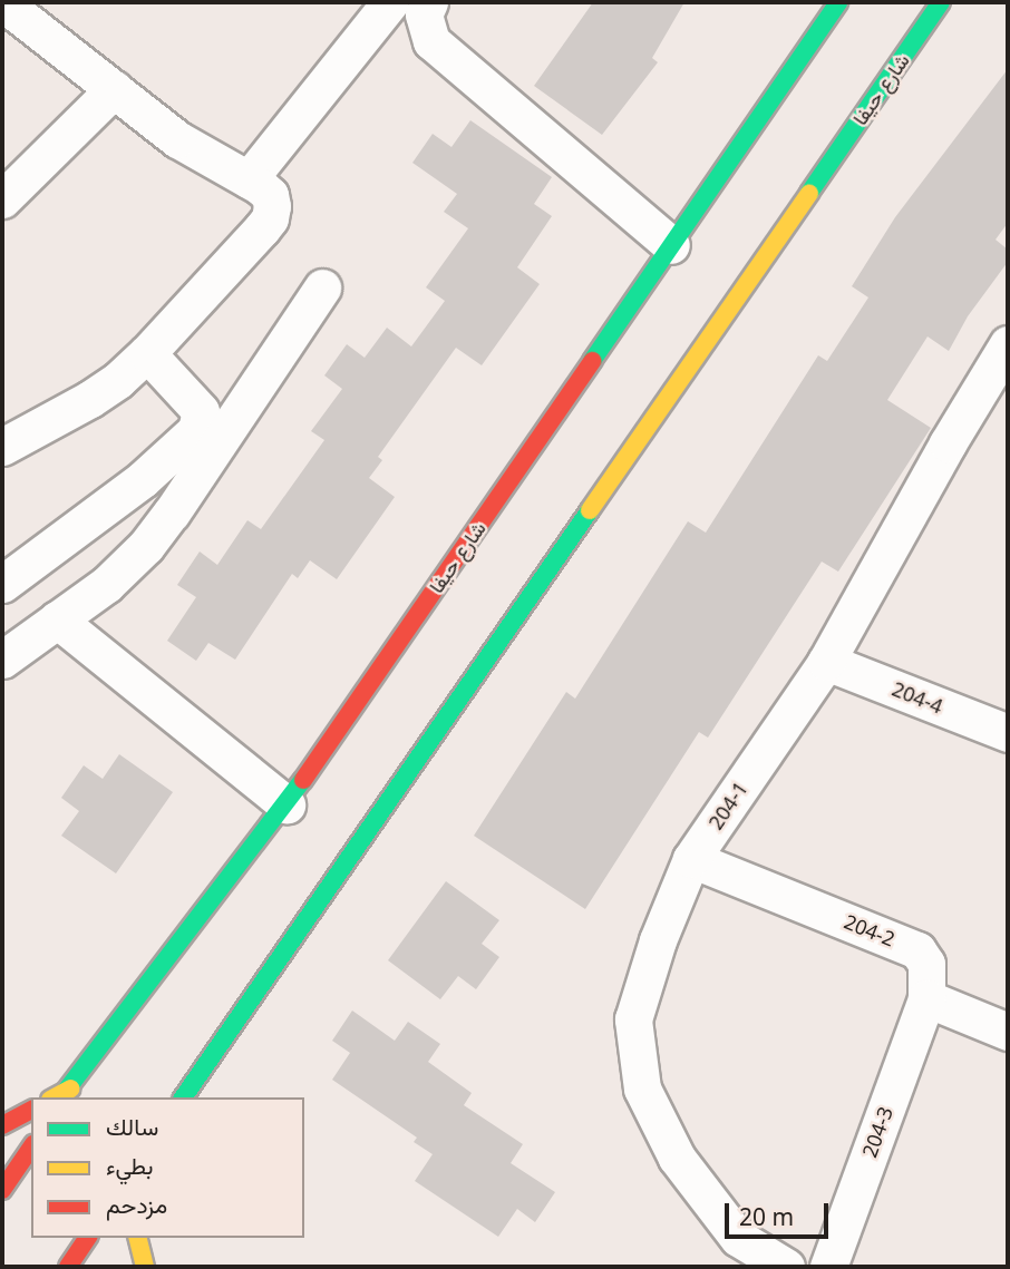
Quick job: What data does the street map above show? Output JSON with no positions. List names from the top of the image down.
{
  "streets": {
    "main road": ["شارع حيفا"],
    "street": [
      "204-4",
      "204-1",
      "204-2",
      "204-3"
    ]
  },
  "crossings": [
    ["204-4", "204-1"],
    ["204-1", "204-2"],
    ["204-2", "204-3"]
  ],
  "legend": ["سالك", "بطيء", "مزدحم"],
  "scale_bar": "20 m"
}
